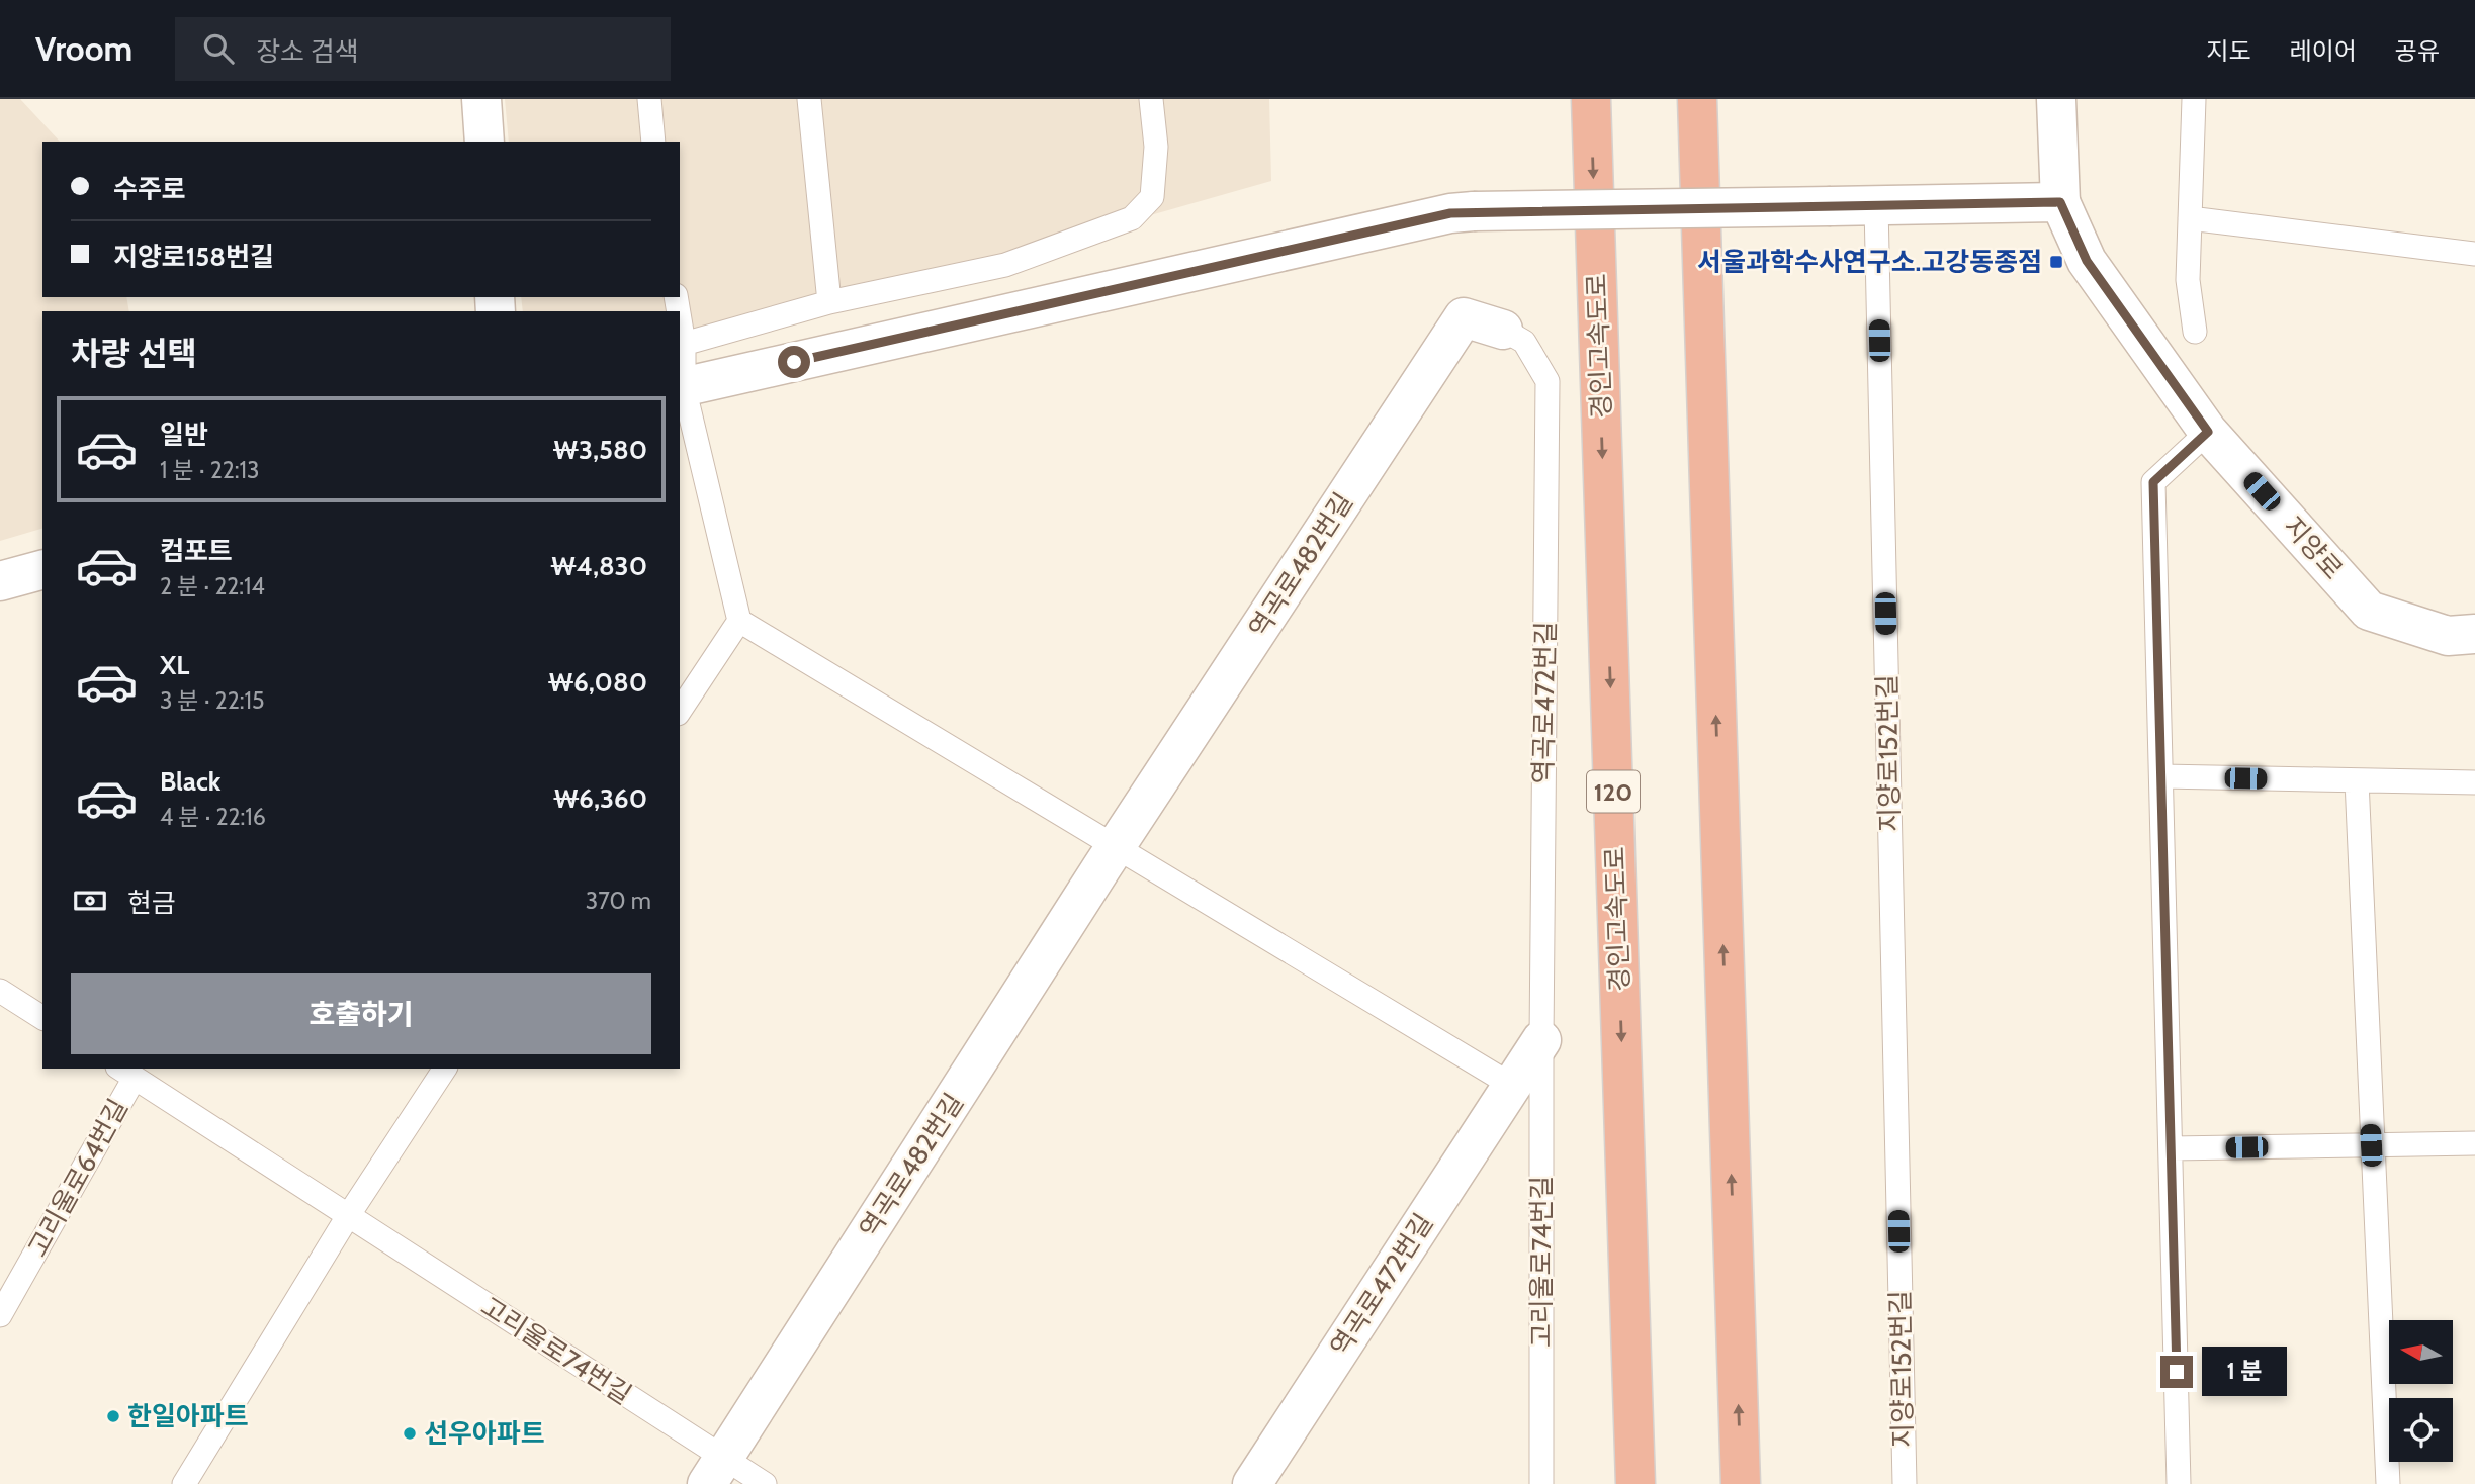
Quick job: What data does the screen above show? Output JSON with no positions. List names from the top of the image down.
{
  "streets": {
    "highway": ["경인고속도로", "120"],
    "street": ["지양로", "역곡로482번길", "역곡로472번길"],
    "lane": ["지양로152번길", "고리울로64번길", "고리울로74번길"]
  },
  "crossings": [
    ["역곡로482번길", "역곡로472번길"],
    ["역곡로482번길", "고리울로74번길"],
    ["역곡로472번길", "고리울로74번길"],
    ["고리울로64번길", "고리울로74번길"]
  ],
  "places": {
    "transit": ["서울과학수사연구소.고강동종점"],
    "other": ["한일아파트", "선우아파트"]
  },
  "north": "left",
  "page": {
    "header": "Vroom",
    "search": "장소 검색",
    "nav": ["지도", "레이어", "공유"],
    "banner": ["수주로", "지양로158번길"],
    "heading": "차량 선택",
    "list": [
      {
        "name": "일반",
        "note": "1 분 · 22:13",
        "value": "₩3,580"
      },
      {
        "name": "컴포트",
        "note": "2 분 · 22:14",
        "value": "₩4,830"
      },
      {
        "name": "XL",
        "note": "3 분 · 22:15",
        "value": "₩6,080"
      },
      {
        "name": "Black",
        "note": "4 분 · 22:16",
        "value": "₩6,360"
      }
    ],
    "pay": ["현금", "370 m"],
    "buttons": "호출하기",
    "bubble": "1 분"
  }
}
